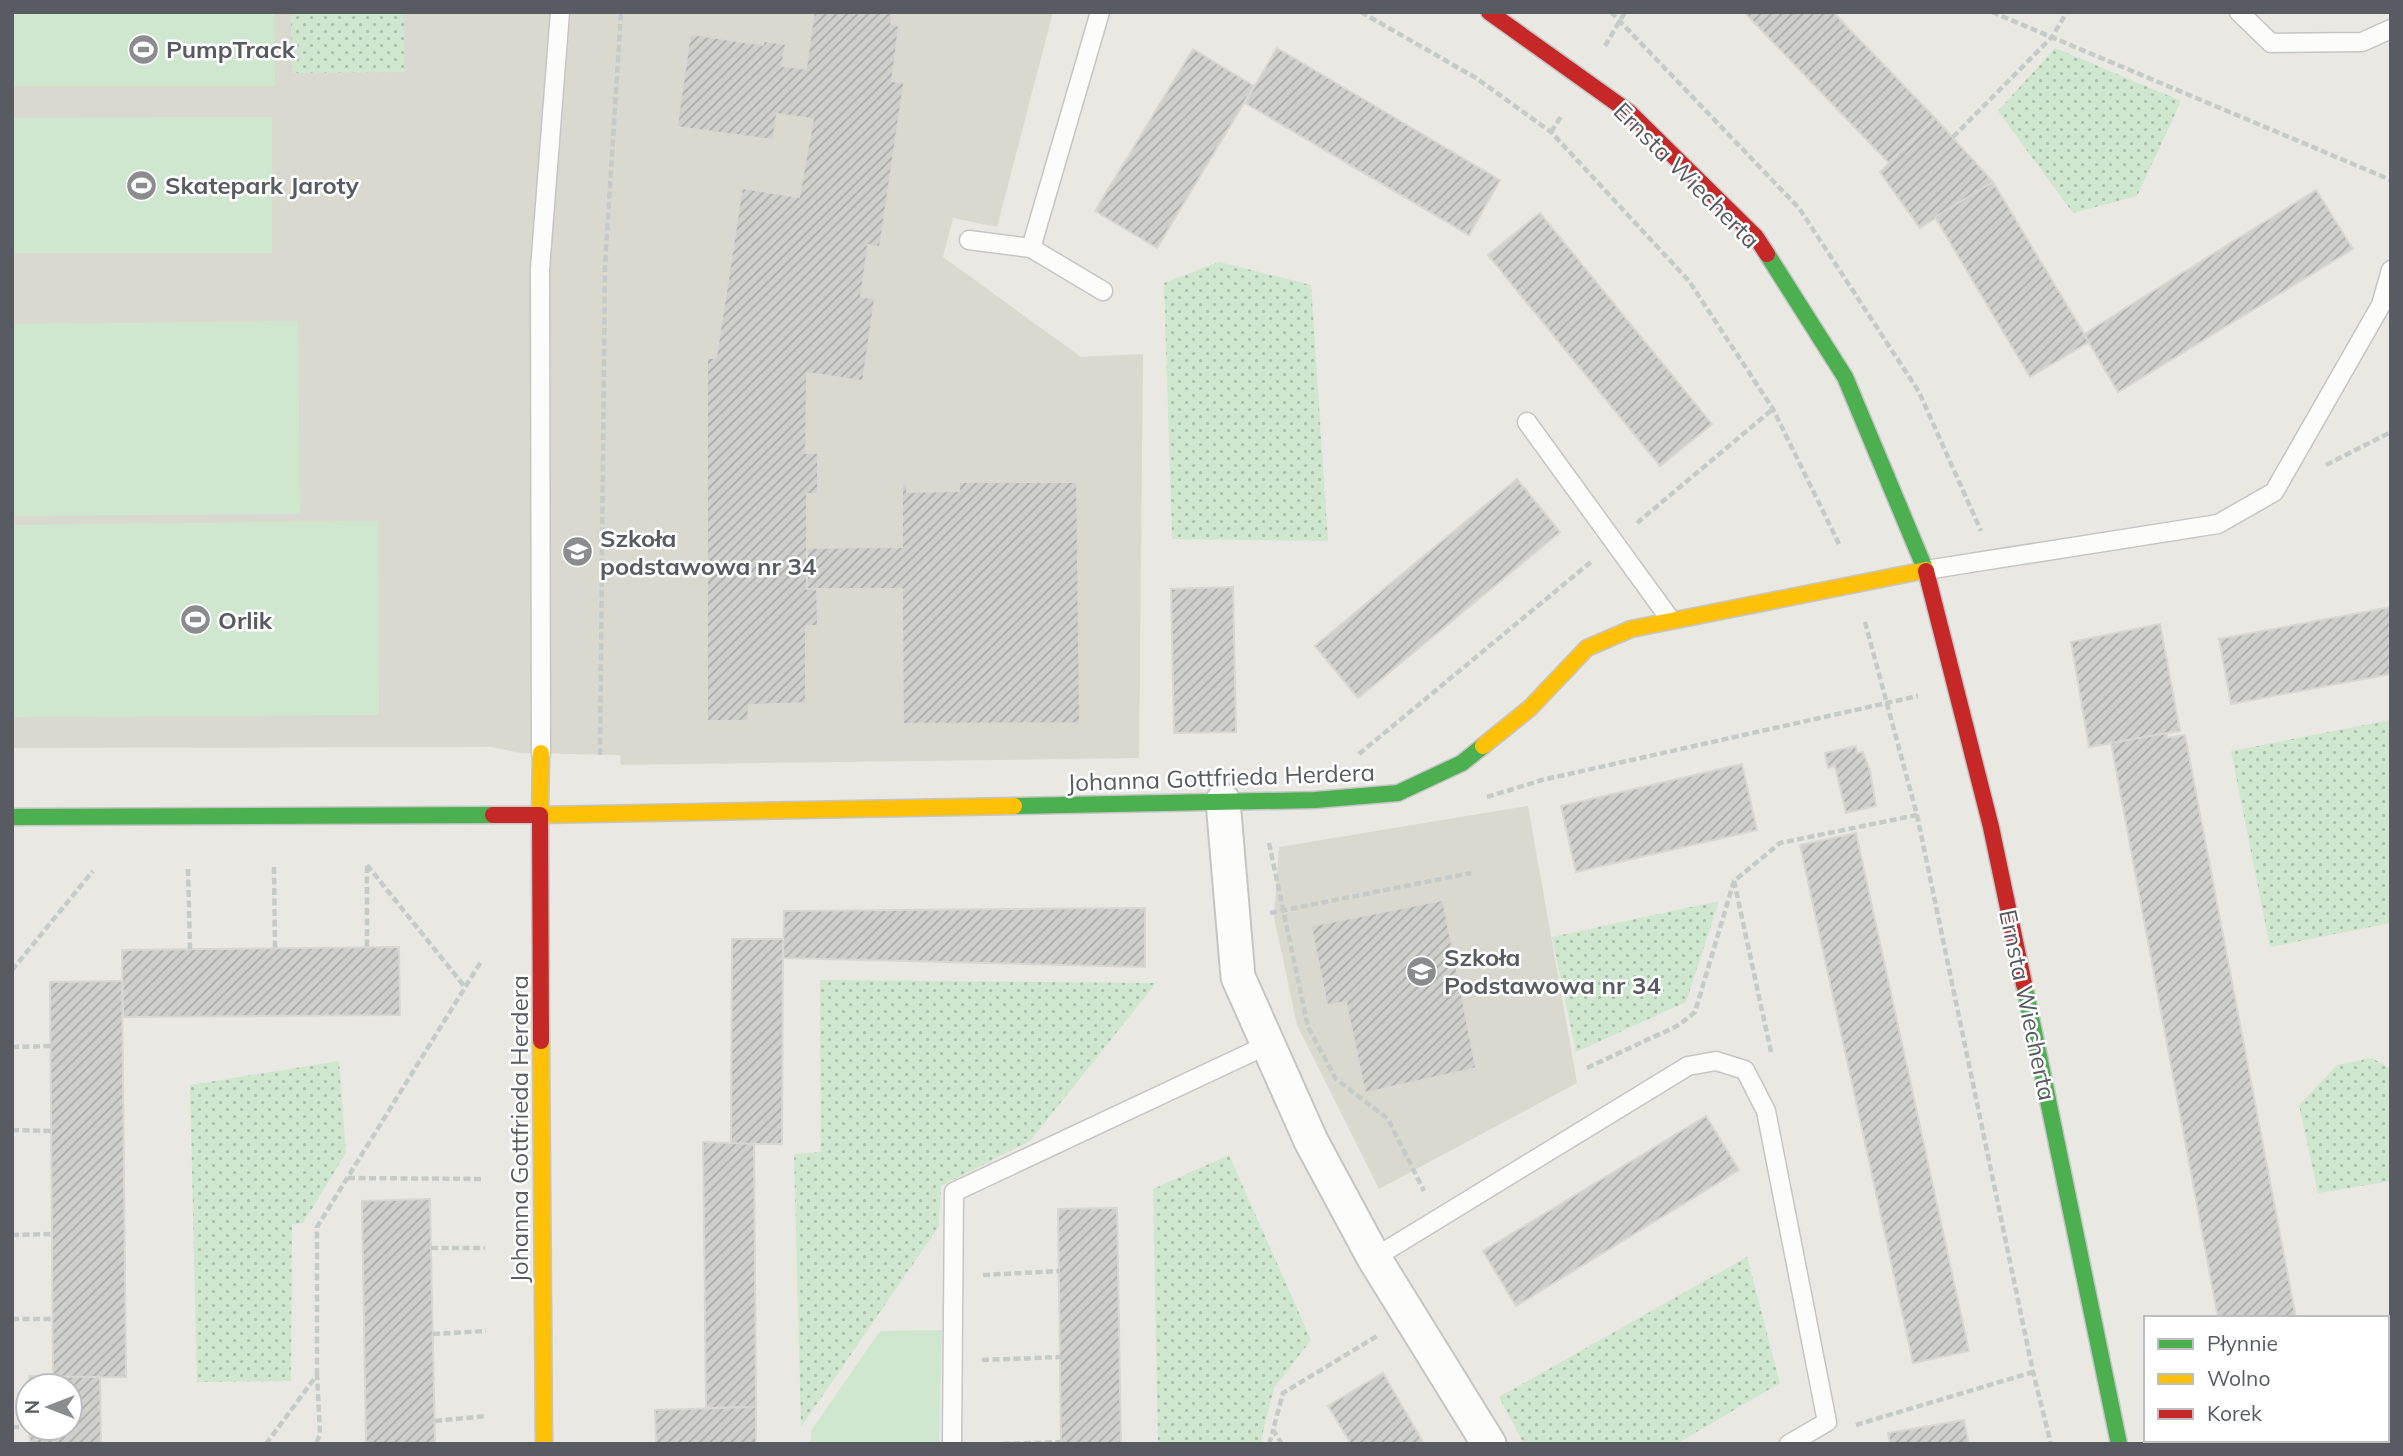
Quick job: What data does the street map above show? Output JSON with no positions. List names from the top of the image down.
{
  "streets": {
    "street": ["Ernsta Wiecherta", "Johanna Gottfrieda Herdera"]
  },
  "crossings": [
    ["Ernsta Wiecherta", "Johanna Gottfrieda Herdera"]
  ],
  "places": {
    "sports": ["PumpTrack", "Skatepark Jaroty", "Orlik"],
    "school or university": ["Szkoła podstawowa nr 34", "Szkoła Podstawowa nr 34"]
  },
  "legend": ["Płynnie", "Wolno", "Korek"],
  "north": "left"
}
